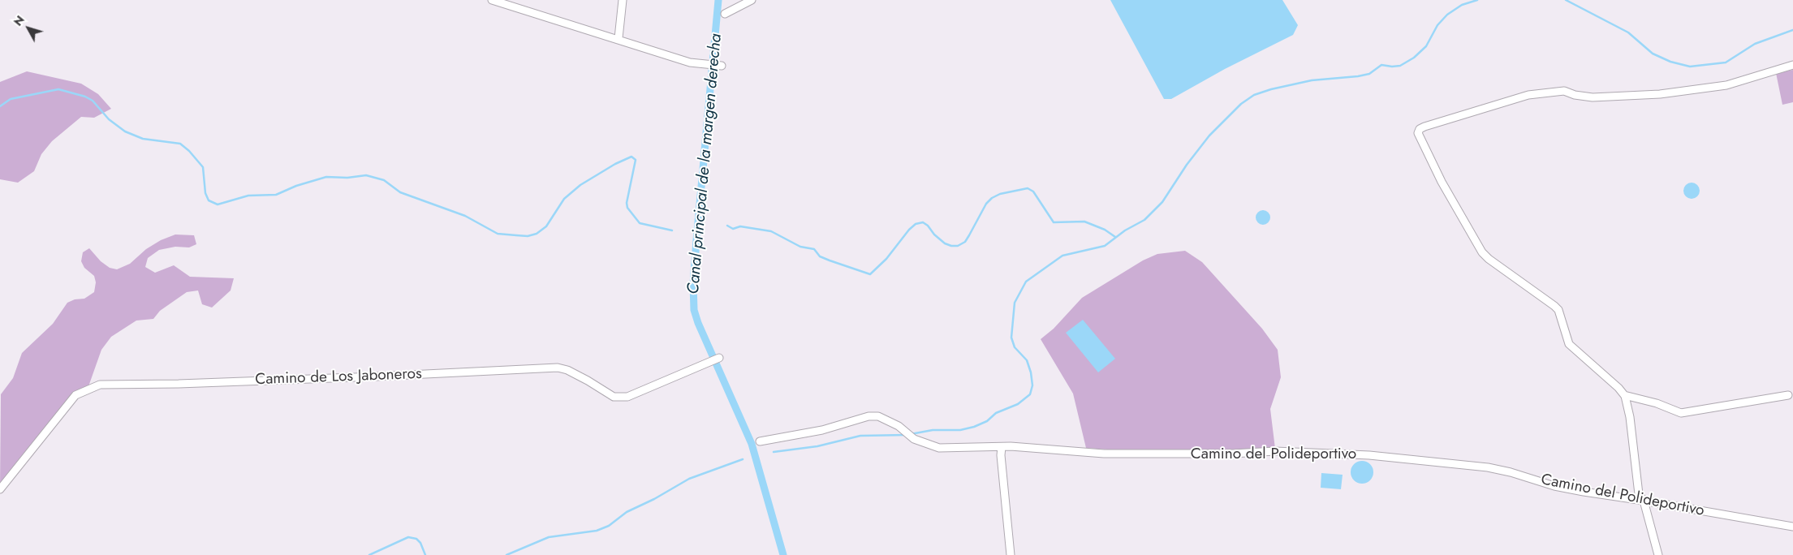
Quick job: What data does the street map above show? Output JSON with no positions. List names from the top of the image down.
{
  "streets": {
    "street": ["Camino de Los Jaboneros", "Camino del Polideportivo"]
  },
  "water": ["Canal principal de la margen derecha"],
  "north": "top left"
}
